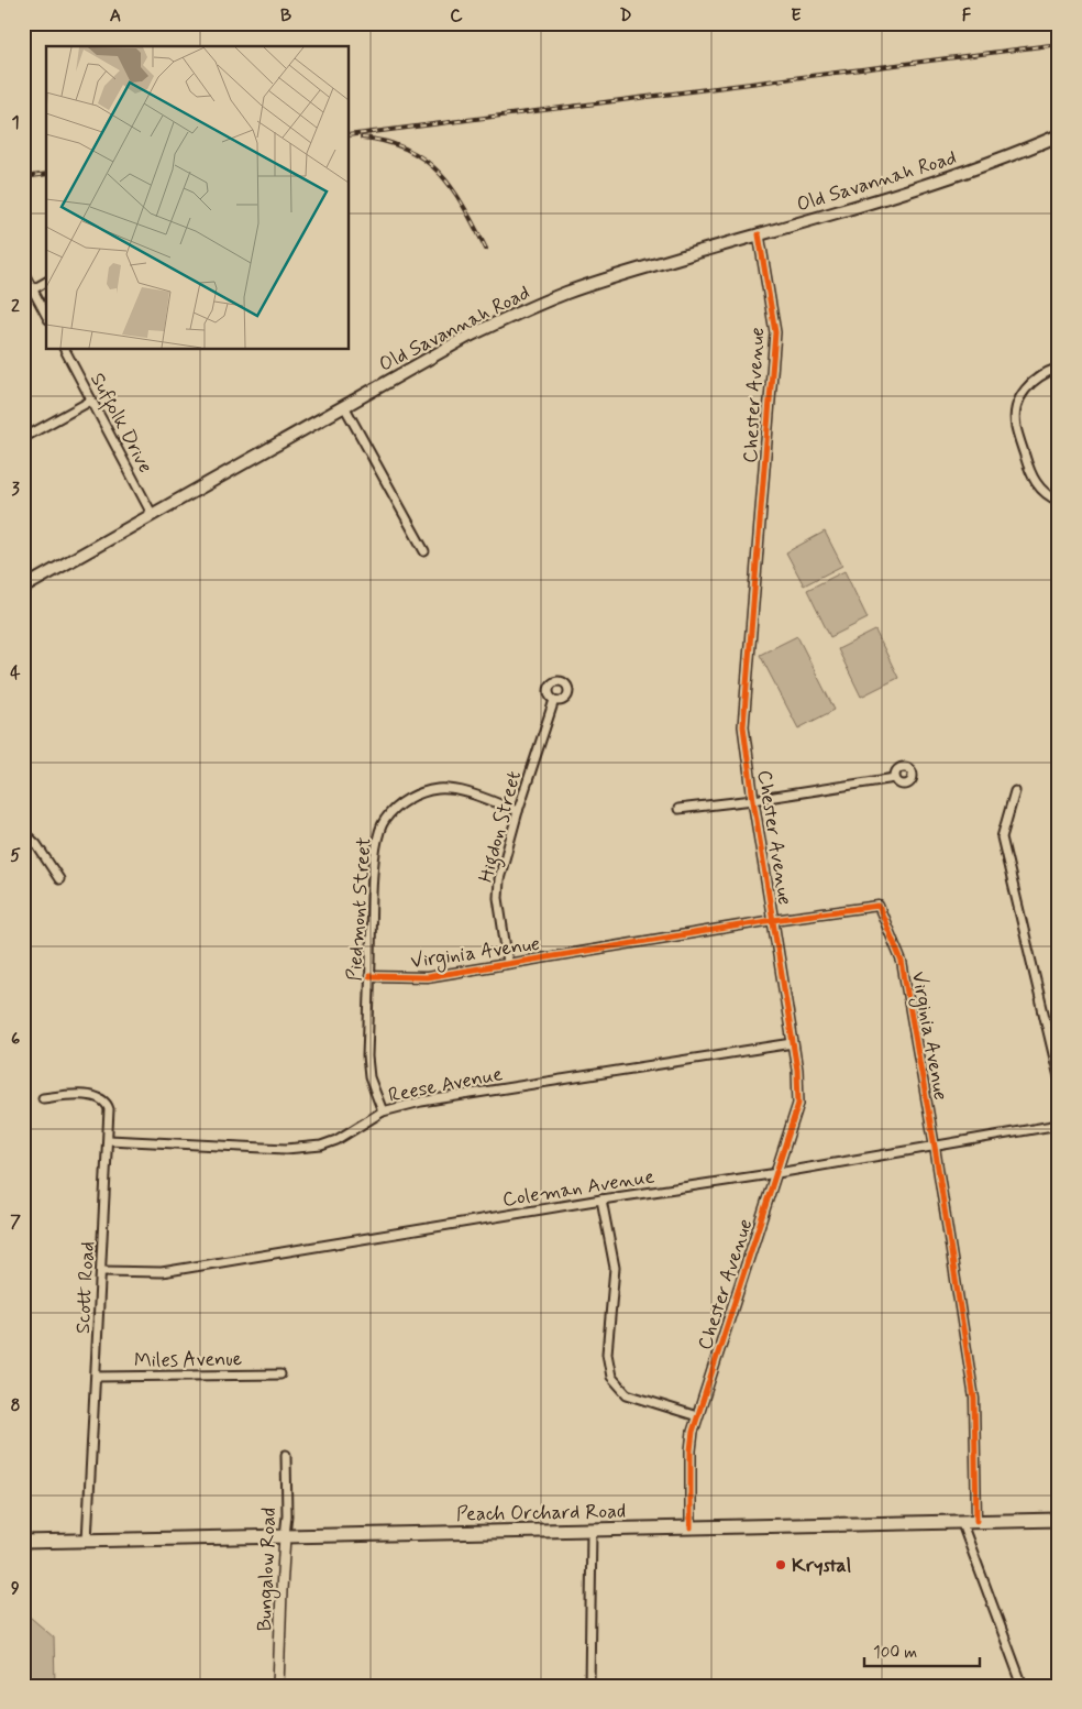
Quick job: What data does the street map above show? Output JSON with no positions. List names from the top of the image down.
{
  "streets": {
    "main road": ["Old Savannah Road", "Peach Orchard Road"],
    "street": [
      "Chester Avenue",
      "Suffolk Drive",
      "Higdon Street",
      "Piedmont Street",
      "Virginia Avenue",
      "Reese Avenue",
      "Coleman Avenue",
      "Scott Road",
      "Miles Avenue",
      "Bungalow Road"
    ]
  },
  "crossings": [
    ["Old Savannah Road", "Chester Avenue"],
    ["Old Savannah Road", "Suffolk Drive"],
    ["Chester Avenue", "Virginia Avenue"],
    ["Chester Avenue", "Reese Avenue"],
    ["Chester Avenue", "Coleman Avenue"],
    ["Chester Avenue", "Peach Orchard Road"],
    ["Higdon Street", "Piedmont Street"],
    ["Higdon Street", "Virginia Avenue"],
    ["Piedmont Street", "Virginia Avenue"],
    ["Piedmont Street", "Reese Avenue"],
    ["Virginia Avenue", "Coleman Avenue"],
    ["Virginia Avenue", "Peach Orchard Road"],
    ["Reese Avenue", "Scott Road"],
    ["Coleman Avenue", "Scott Road"],
    ["Scott Road", "Miles Avenue"],
    ["Scott Road", "Peach Orchard Road"],
    ["Peach Orchard Road", "Bungalow Road"]
  ],
  "places": ["Krystal"],
  "scale_bar": "100 m",
  "grid": {
    "columns": [
      "A",
      "B",
      "C",
      "D",
      "E",
      "F"
    ],
    "rows": [
      "1",
      "2",
      "3",
      "4",
      "5",
      "6",
      "7",
      "8",
      "9"
    ]
  }
}
